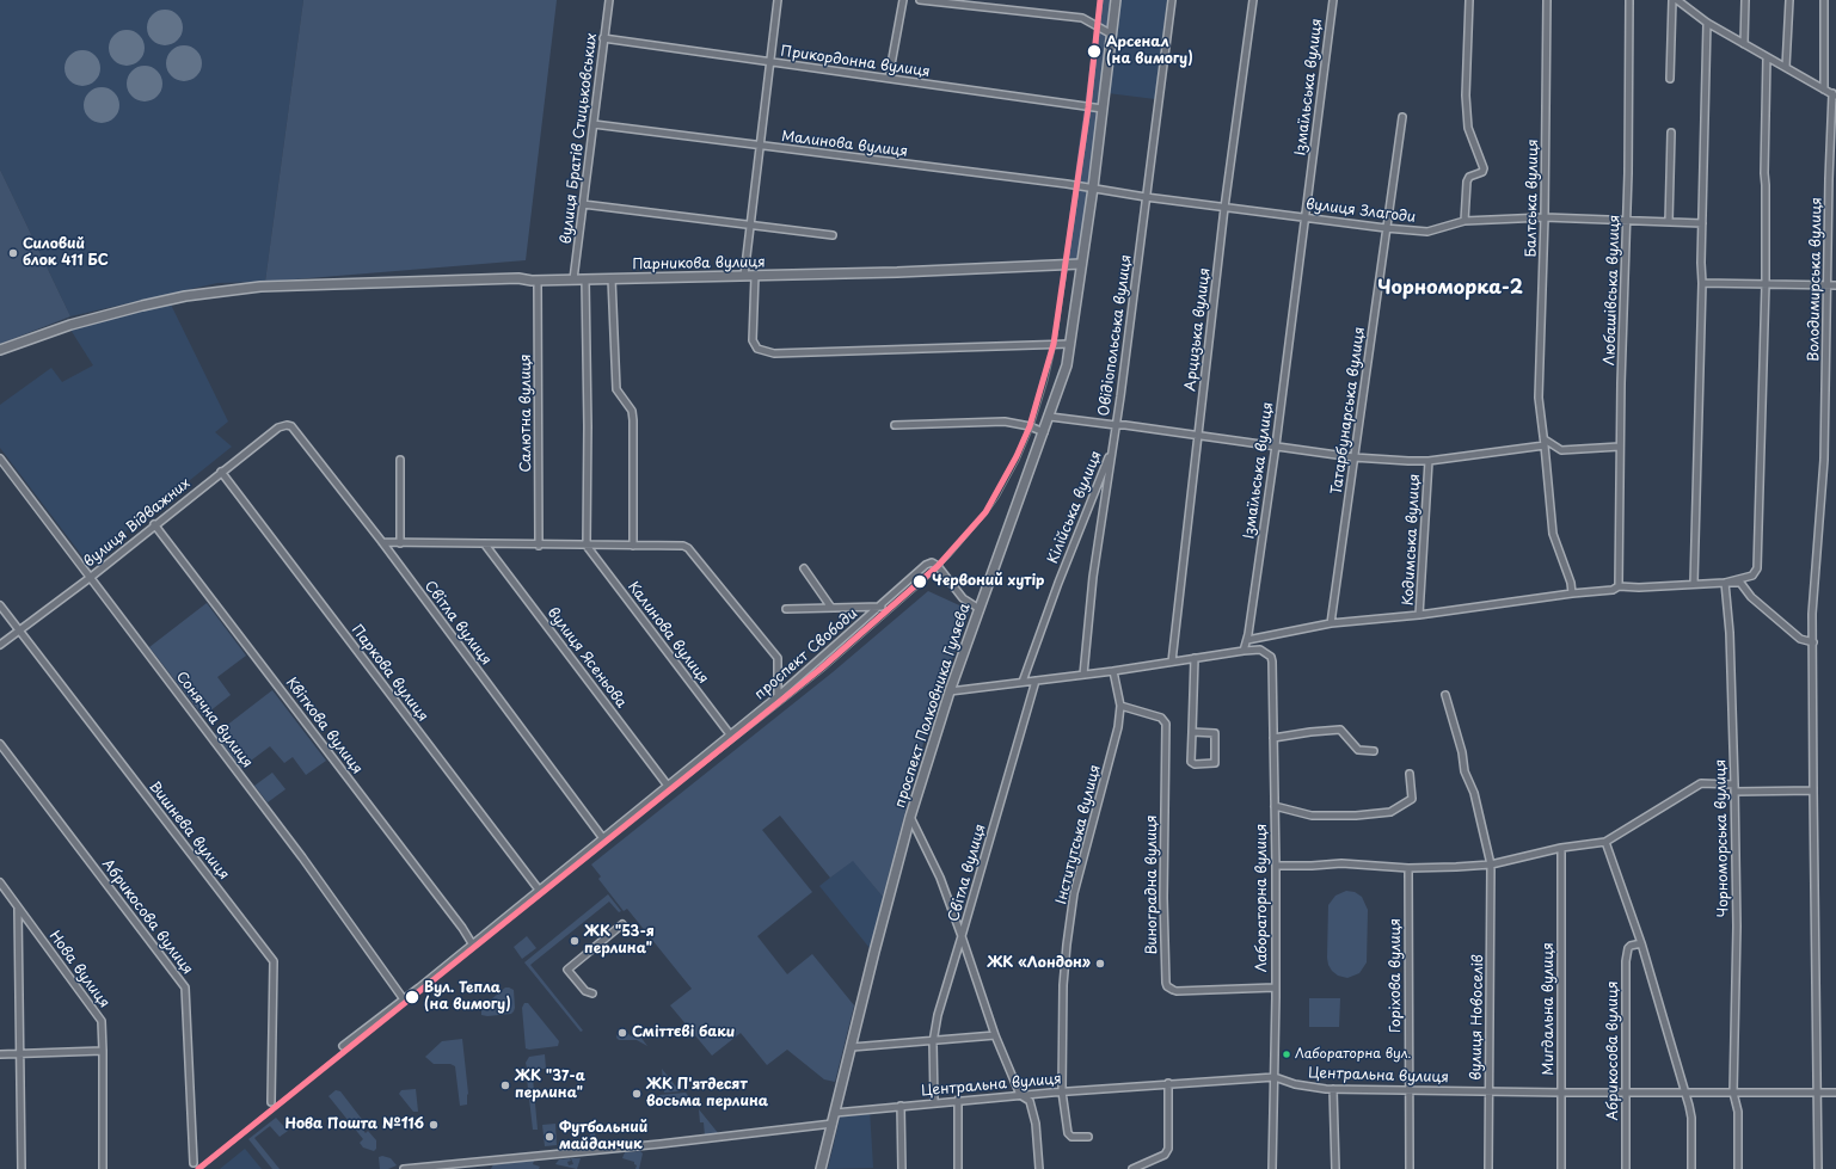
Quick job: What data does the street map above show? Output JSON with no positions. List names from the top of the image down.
{
  "streets": {
    "main road": ["Парникова вулиця", "проспект Полковника Гуляєва"],
    "street": [
      "Прикордонна вулиця",
      "Ізмаїльська вулиця",
      "вулиця Братів Стицьковських",
      "Малинова вулиця",
      "Балтська вулиця",
      "вулиця Злагоди",
      "Володимирська вулиця",
      "Любашівська вулиця",
      "Арцизька вулиця",
      "Овідіопольська вулиця",
      "Татарбунарська вулиця",
      "Салютна вулиця",
      "Кілійська вулиця",
      "вулиця Відважних",
      "Кодимська вулиця",
      "Світла вулиця",
      "Калинова вулиця",
      "проспект Свободи",
      "вулиця Ясеньова",
      "Паркова вулиця",
      "Сонячна вулиця",
      "Квіткова вулиця",
      "Вишнева вулиця",
      "Інститутська вулиця",
      "Чорноморська вулиця",
      "Виноградна вулиця",
      "Лабораторна вулиця",
      "Абрикосова вулиця",
      "Нова вулиця",
      "Горіхова вулиця",
      "Мигдальна вулиця",
      "вулиця Новоселів",
      "Центральна вулиця"
    ]
  },
  "crossings": [
    ["Прикордонна вулиця", "вулиця Братів Стицьковських"],
    ["Прикордонна вулиця", "проспект Полковника Гуляєва"],
    ["Ізмаїльська вулиця", "вулиця Злагоди"],
    ["Ізмаїльська вулиця", "Лабораторна вулиця"],
    ["вулиця Братів Стицьковських", "Малинова вулиця"],
    ["вулиця Братів Стицьковських", "Парникова вулиця"],
    ["Малинова вулиця", "вулиця Злагоди"],
    ["Малинова вулиця", "проспект Полковника Гуляєва"],
    ["Балтська вулиця", "вулиця Злагоди"],
    ["вулиця Злагоди", "Любашівська вулиця"],
    ["вулиця Злагоди", "Арцизька вулиця"],
    ["вулиця Злагоди", "Овідіопольська вулиця"],
    ["вулиця Злагоди", "Татарбунарська вулиця"],
    ["вулиця Злагоди", "проспект Полковника Гуляєва"],
    ["Парникова вулиця", "Салютна вулиця"],
    ["Парникова вулиця", "проспект Полковника Гуляєва"],
    ["Володимирська вулиця", "Центральна вулиця"],
    ["Овідіопольська вулиця", "Кілійська вулиця"],
    ["Татарбунарська вулиця", "Кодимська вулиця"],
    ["вулиця Відважних", "Світла вулиця"],
    ["вулиця Відважних", "Паркова вулиця"],
    ["вулиця Відважних", "Сонячна вулиця"],
    ["вулиця Відважних", "Квіткова вулиця"],
    ["вулиця Відважних", "Вишнева вулиця"],
    ["Світла вулиця", "проспект Свободи"],
    ["Світла вулиця", "Центральна вулиця"],
    ["Калинова вулиця", "проспект Свободи"],
    ["проспект Свободи", "вулиця Ясеньова"],
    ["проспект Свободи", "Паркова вулиця"],
    ["проспект Свободи", "проспект Полковника Гуляєва"],
    ["проспект Свободи", "Сонячна вулиця"],
    ["проспект Свободи", "Квіткова вулиця"],
    ["проспект Полковника Гуляєва", "Центральна вулиця"],
    ["Інститутська вулиця", "Виноградна вулиця"],
    ["Інститутська вулиця", "Центральна вулиця"],
    ["Чорноморська вулиця", "Центральна вулиця"],
    ["Виноградна вулиця", "Лабораторна вулиця"],
    ["Лабораторна вулиця", "Центральна вулиця"],
    ["Абрикосова вулиця", "Центральна вулиця"],
    ["Горіхова вулиця", "Центральна вулиця"],
    ["Мигдальна вулиця", "Центральна вулиця"],
    ["вулиця Новоселів", "Центральна вулиця"]
  ],
  "districts": ["Чорноморка-2"],
  "places": [
    "Арсенал (на вимогу)",
    "Силовий блок 411 БС",
    "Червоний хутір",
    "ЖК \"53-я перлина\"",
    "ЖК «Лондон»",
    "Вул. Тепла (на вимогу)",
    "Сміттєві баки",
    "Лабораторна вул.",
    "ЖК \"37-а перлина\"",
    "ЖК П'ятдесят восьма перлина",
    "Нова Пошта №116",
    "Футбольний майданчик"
  ]
}
